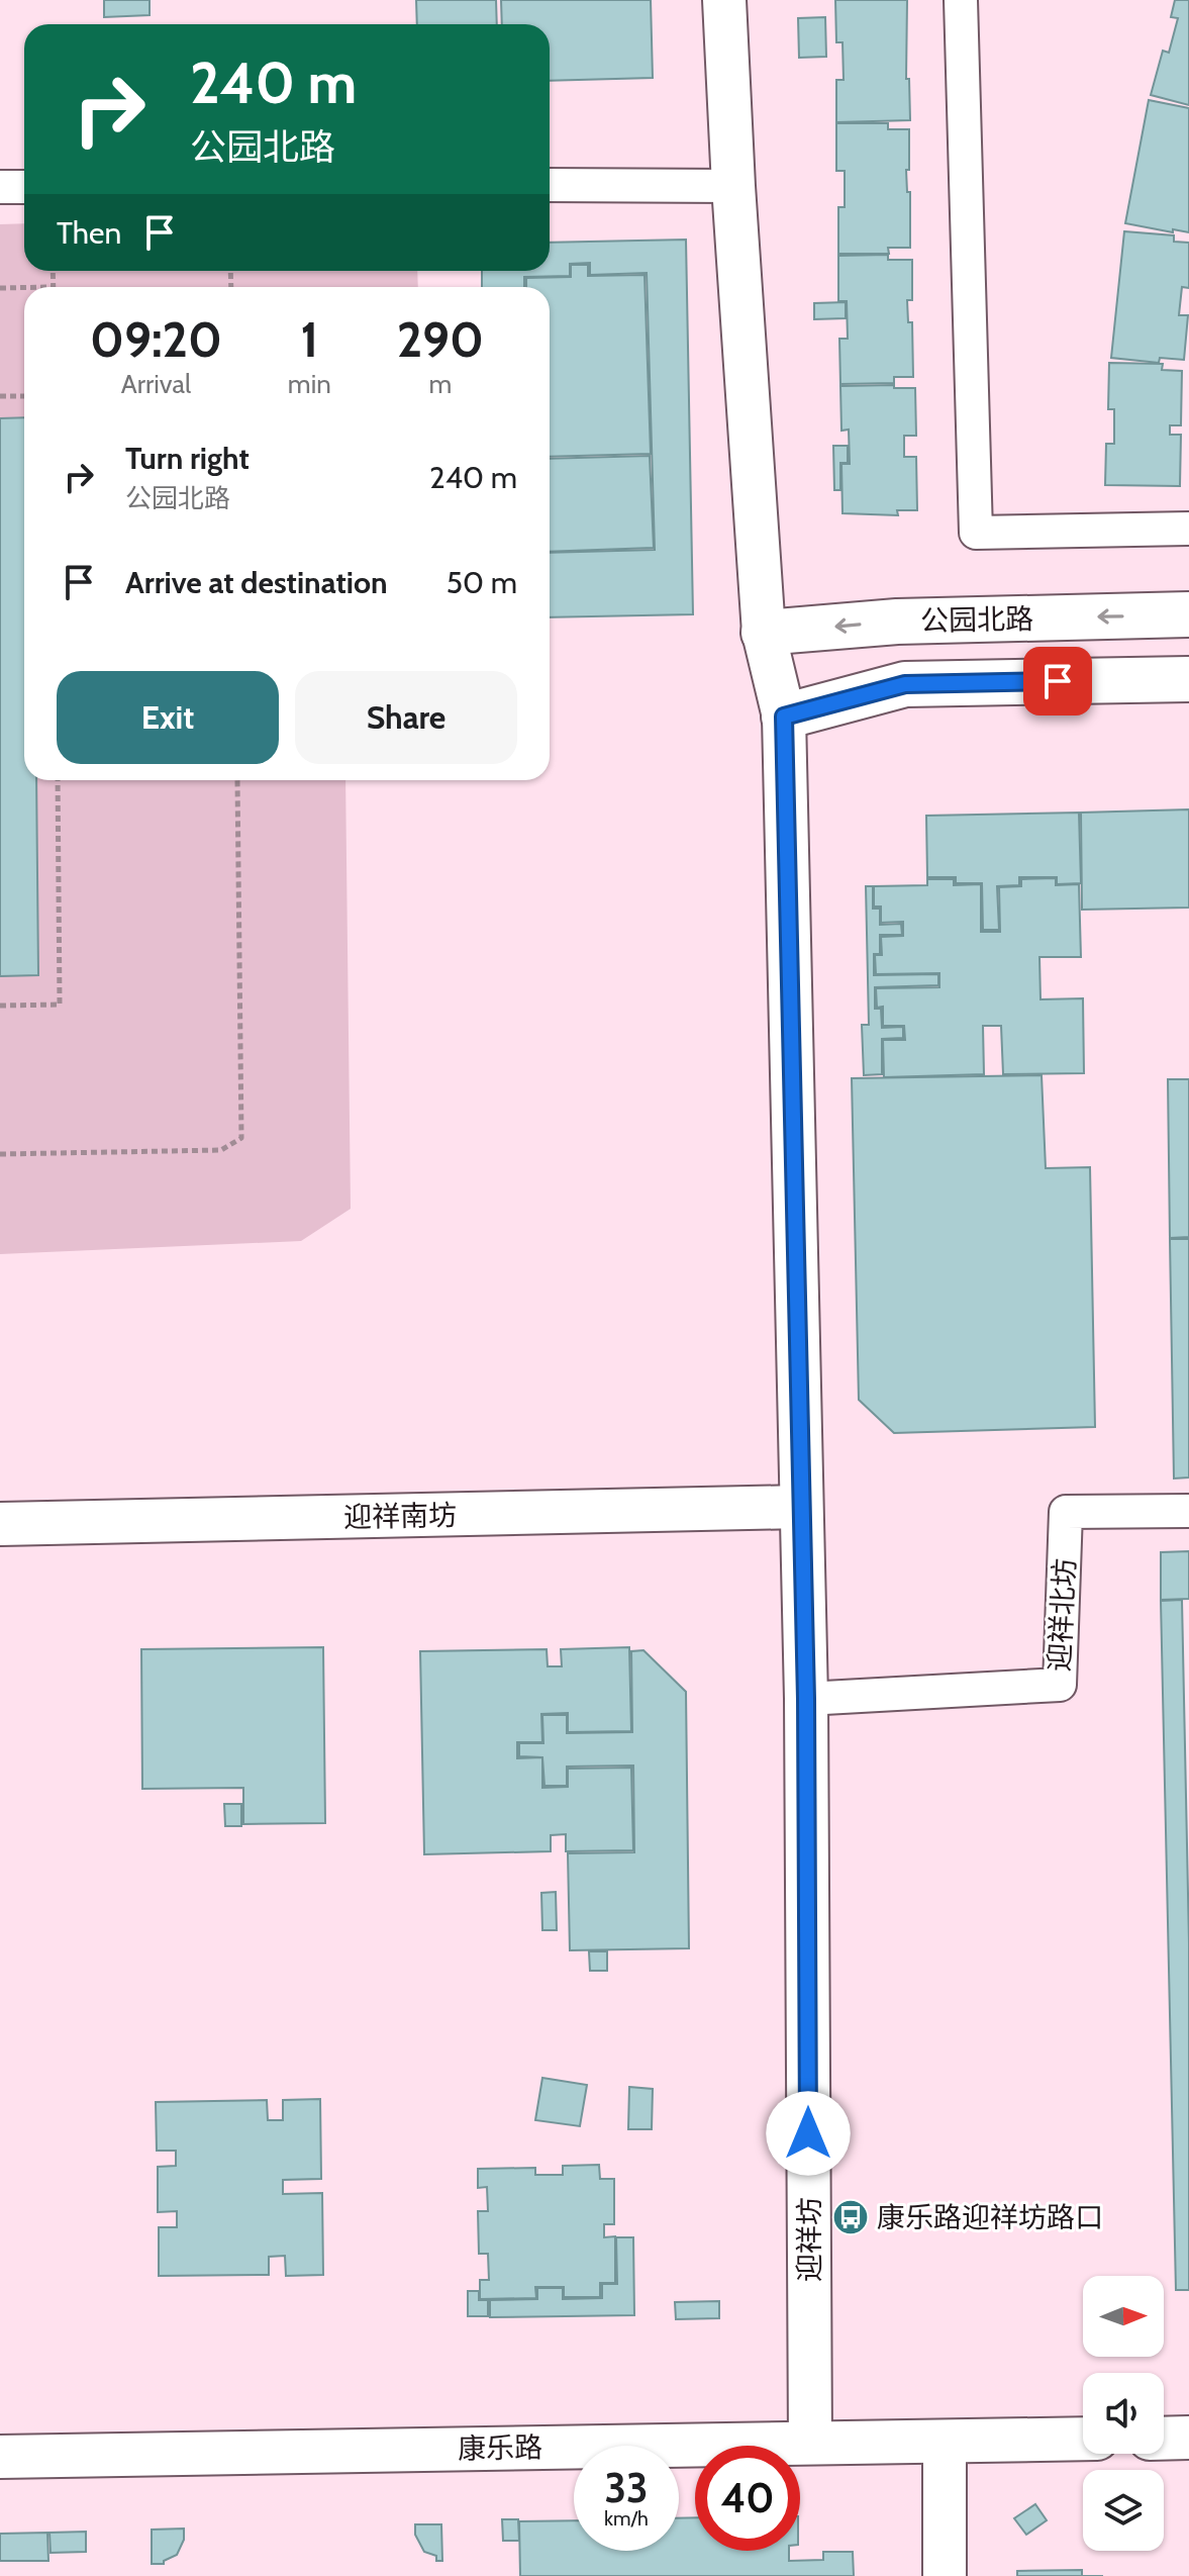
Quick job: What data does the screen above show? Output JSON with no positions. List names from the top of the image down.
{
  "streets": {
    "main road": ["公园北路"],
    "street": [
      "迎祥南坊",
      "迎祥北坊",
      "迎祥坊",
      "康乐路"
    ]
  },
  "crossings": [
    ["公园北路", "迎祥坊"],
    ["迎祥南坊", "迎祥坊"],
    ["迎祥北坊", "迎祥坊"],
    ["迎祥坊", "康乐路"]
  ],
  "places": {
    "bus stop": ["康乐路迎祥坊路口"]
  },
  "north": "right",
  "page": {
    "turn": ["240 m", "公园北路"],
    "then": "Then",
    "eta": [
      "09:20",
      "Arrival",
      "1",
      "min",
      "290",
      "m"
    ],
    "list": [
      {
        "name": "Turn right",
        "note": "公园北路",
        "value": "240 m"
      },
      {
        "name": "Arrive at destination",
        "value": "50 m"
      }
    ],
    "buttons": ["Exit", "Share"],
    "speed": "33 km/h",
    "limit": "40"
  }
}
